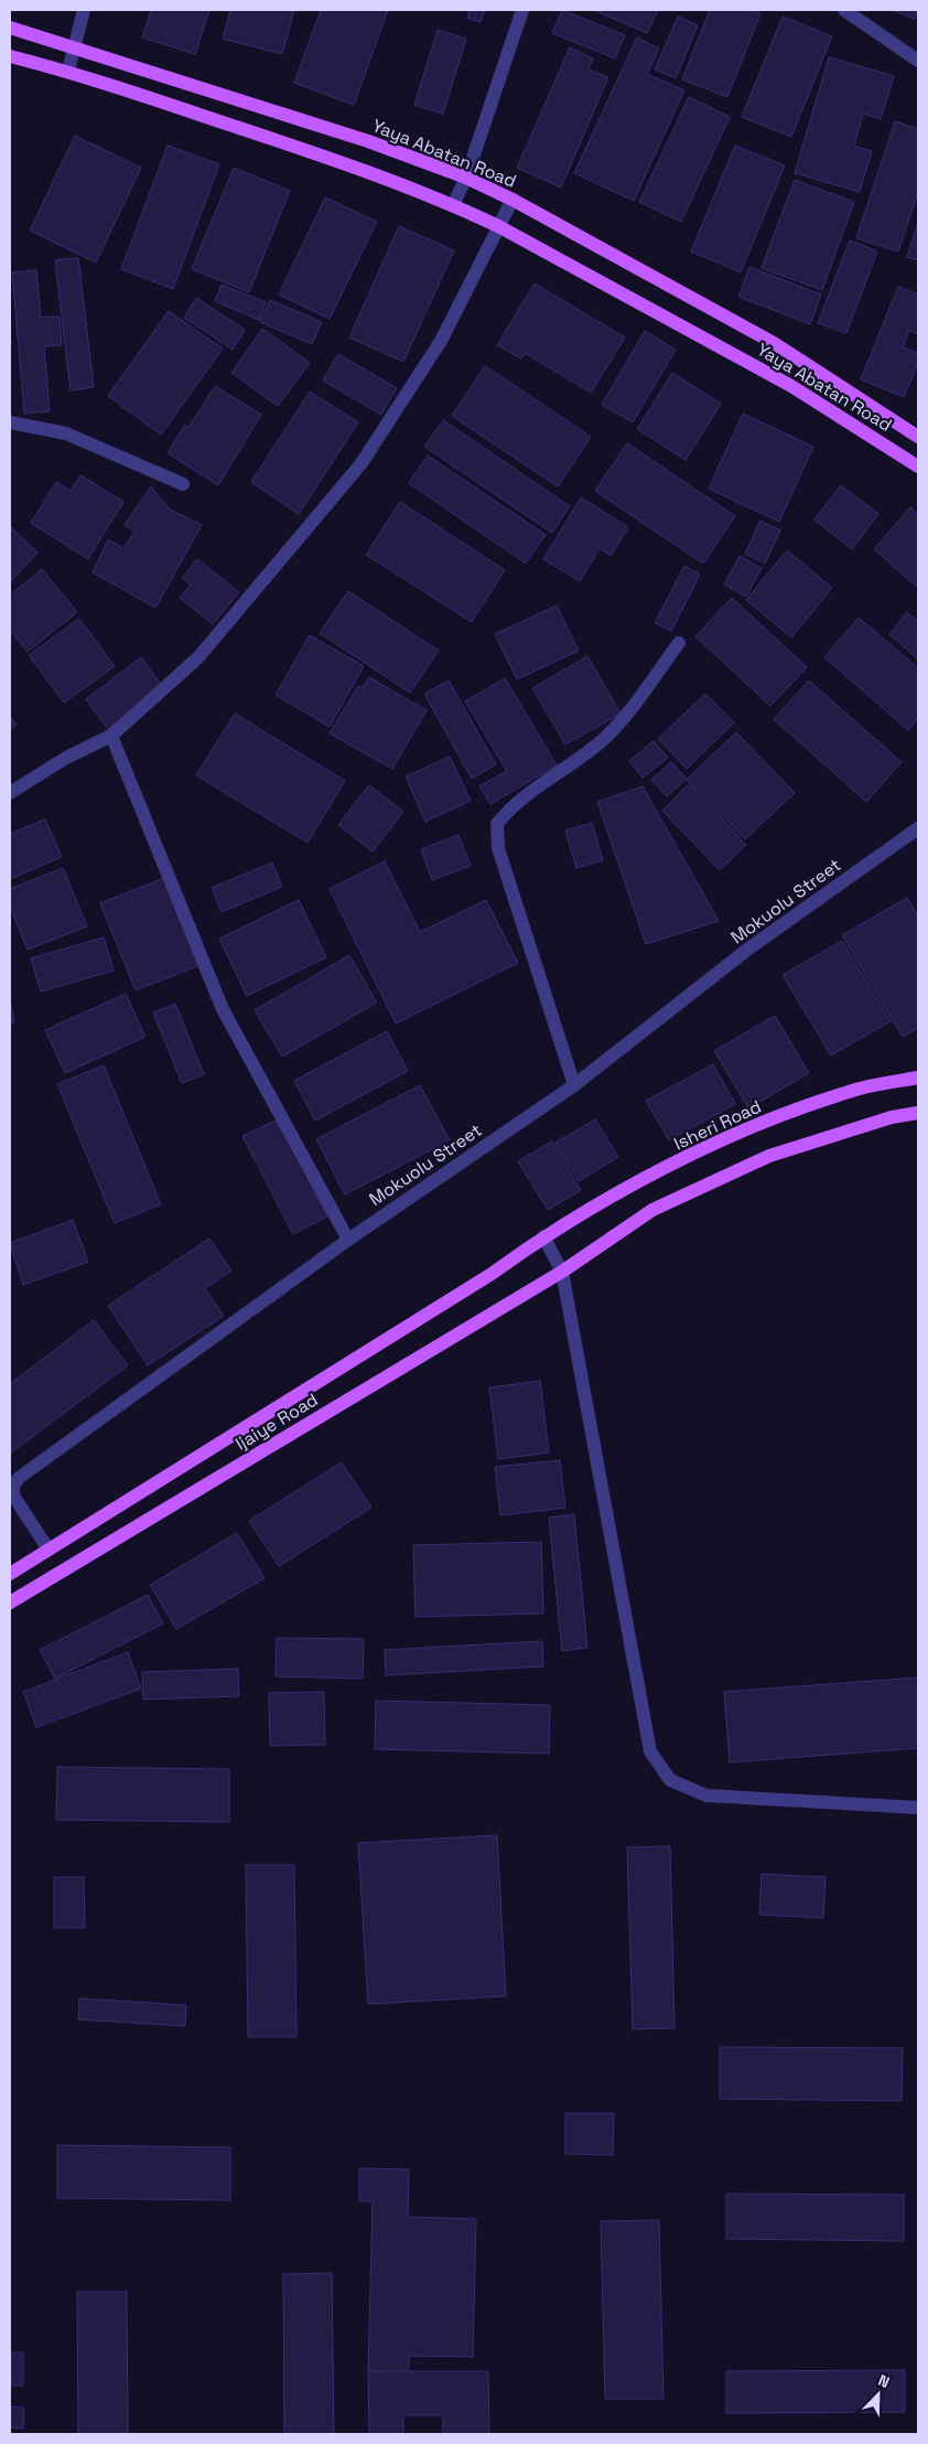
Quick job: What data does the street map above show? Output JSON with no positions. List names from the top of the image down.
{
  "streets": {
    "main road": ["Yaya Abatan Road", "Isheri Road", "Ijaiye Road"],
    "street": ["Mokuolu Street"]
  },
  "crossings": [
    ["Mokuolu Street", "Ijaiye Road"],
    ["Isheri Road", "Ijaiye Road"]
  ],
  "north": "top right"
}
